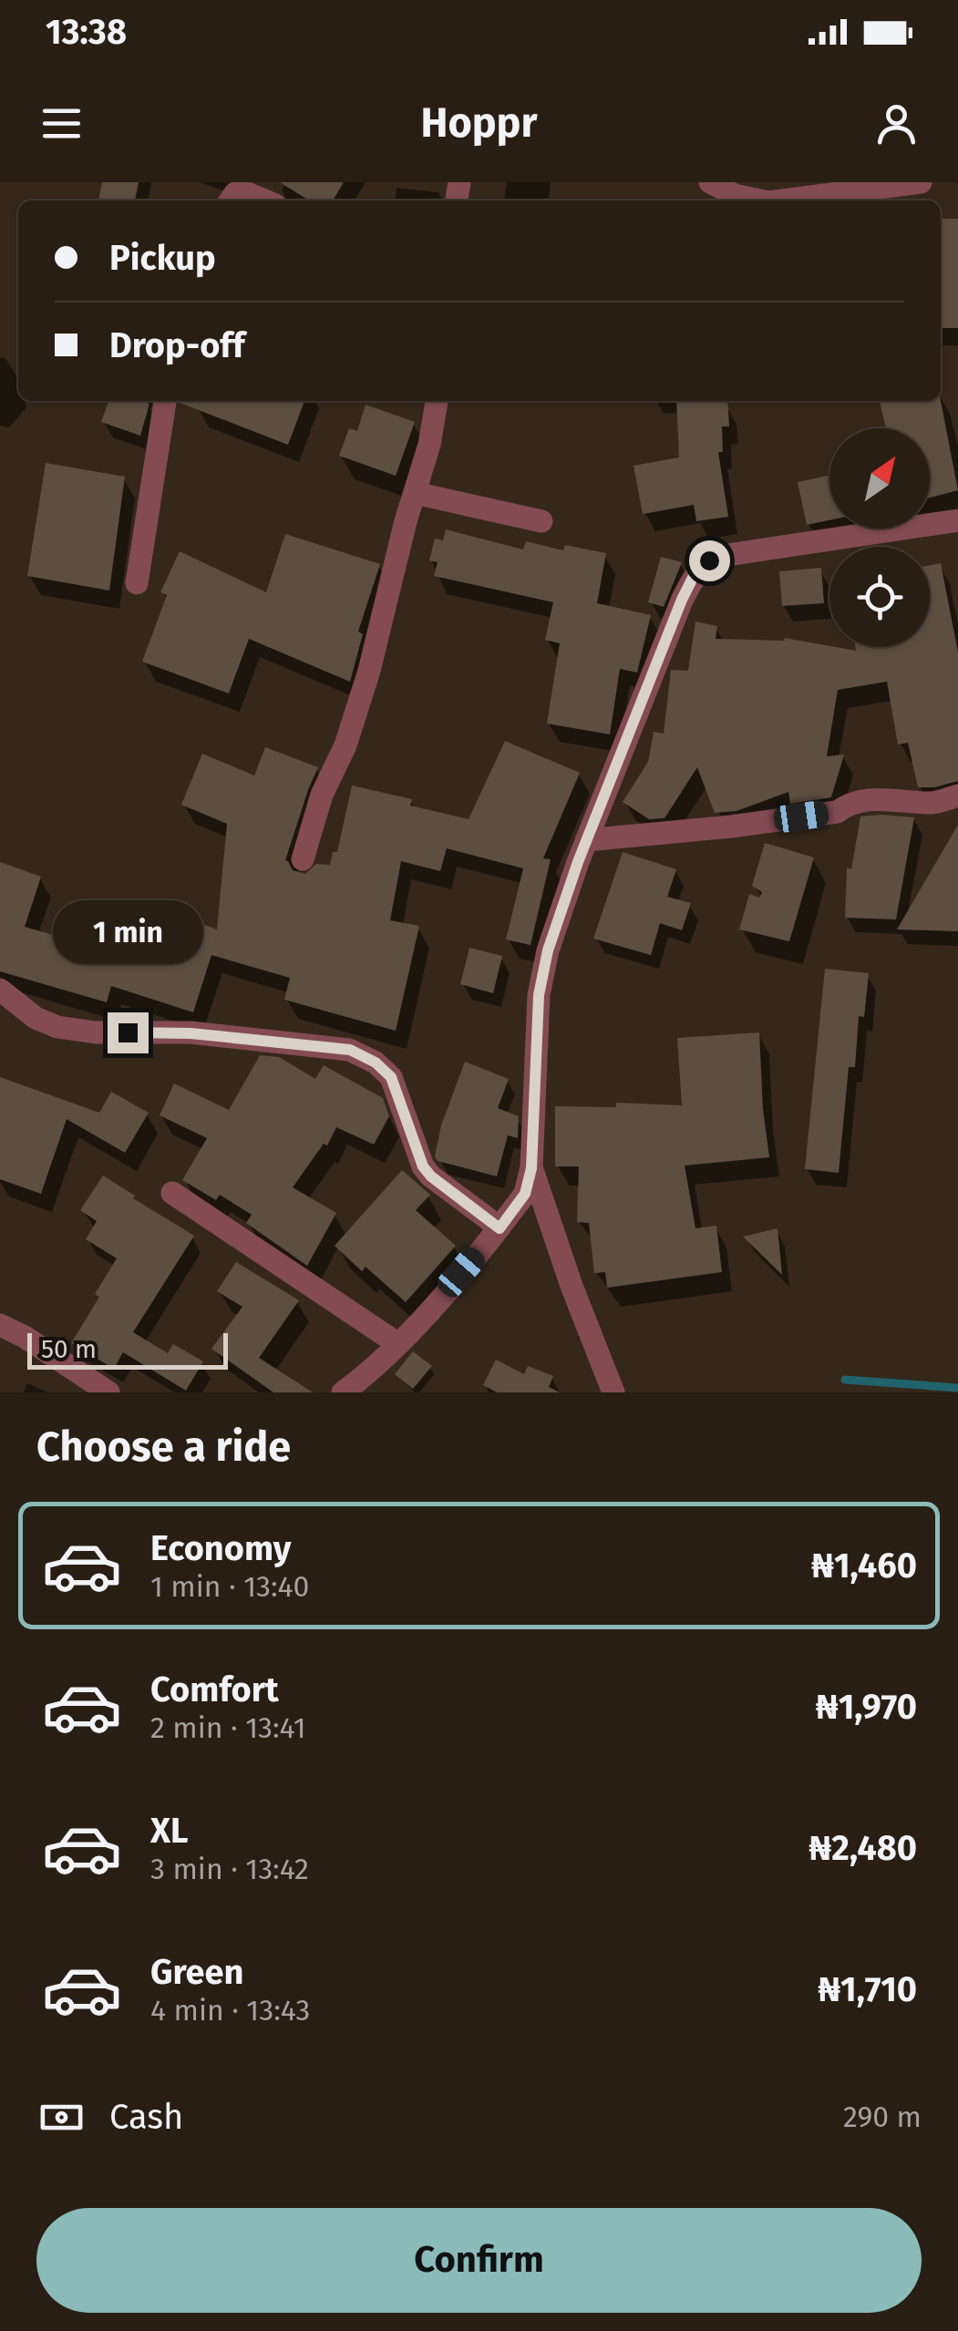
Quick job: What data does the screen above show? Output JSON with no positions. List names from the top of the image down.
{
  "scale_bar": "50 m",
  "north": "top right",
  "page": {
    "status": "13:38",
    "header": "Hoppr",
    "banner": ["Pickup", "Drop-off"],
    "bubble": "1 min",
    "scale": "50 m",
    "heading": "Choose a ride",
    "list": [
      {
        "name": "Economy",
        "note": "1 min · 13:40",
        "value": "₦1,460"
      },
      {
        "name": "Comfort",
        "note": "2 min · 13:41",
        "value": "₦1,970"
      },
      {
        "name": "XL",
        "note": "3 min · 13:42",
        "value": "₦2,480"
      },
      {
        "name": "Green",
        "note": "4 min · 13:43",
        "value": "₦1,710"
      }
    ],
    "pay": ["Cash", "290 m"],
    "buttons": "Confirm"
  }
}
